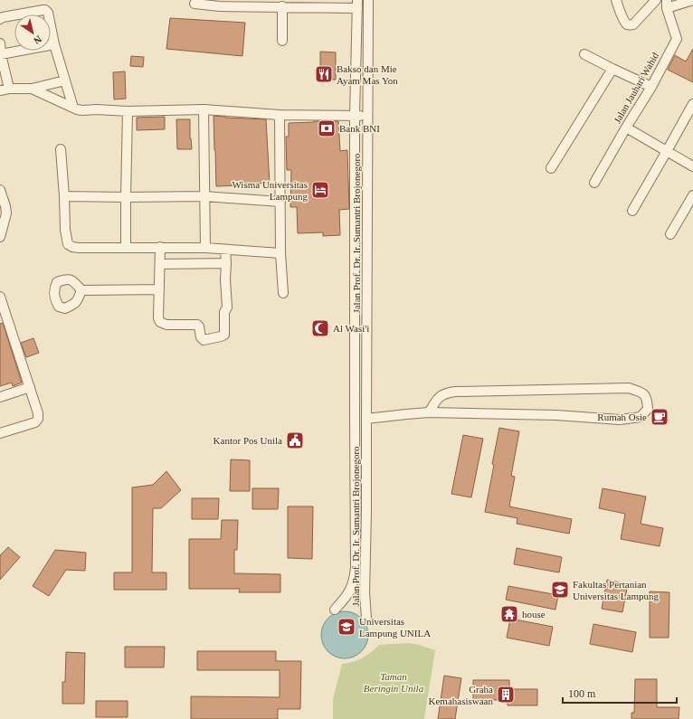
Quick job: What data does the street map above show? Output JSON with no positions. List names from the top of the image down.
{
  "streets": {
    "street": ["Jalan Jauhari Wahid", "Jalan Prof. Dr. Ir. Sumantri Brojonegoro"]
  },
  "parks": ["Taman Beringin Unila"],
  "places": {
    "restaurant": ["Bakso dan Mie Ayam Mas Yon"],
    "bank": ["Bank BNI"],
    "hotel": ["Wisma Universitas Lampung"],
    "mosque": ["Al Wasi'i"],
    "cafe": ["Rumah Osie"],
    "public building": ["Kantor Pos Unila"],
    "school or university": ["Fakultas Pertanian Universitas Lampung", "Universitas Lampung UNILA"],
    "temple": ["house"],
    "building": ["Graha Kemahasiswaan"]
  },
  "scale_bar": "100 m",
  "north": "bottom right"
}
